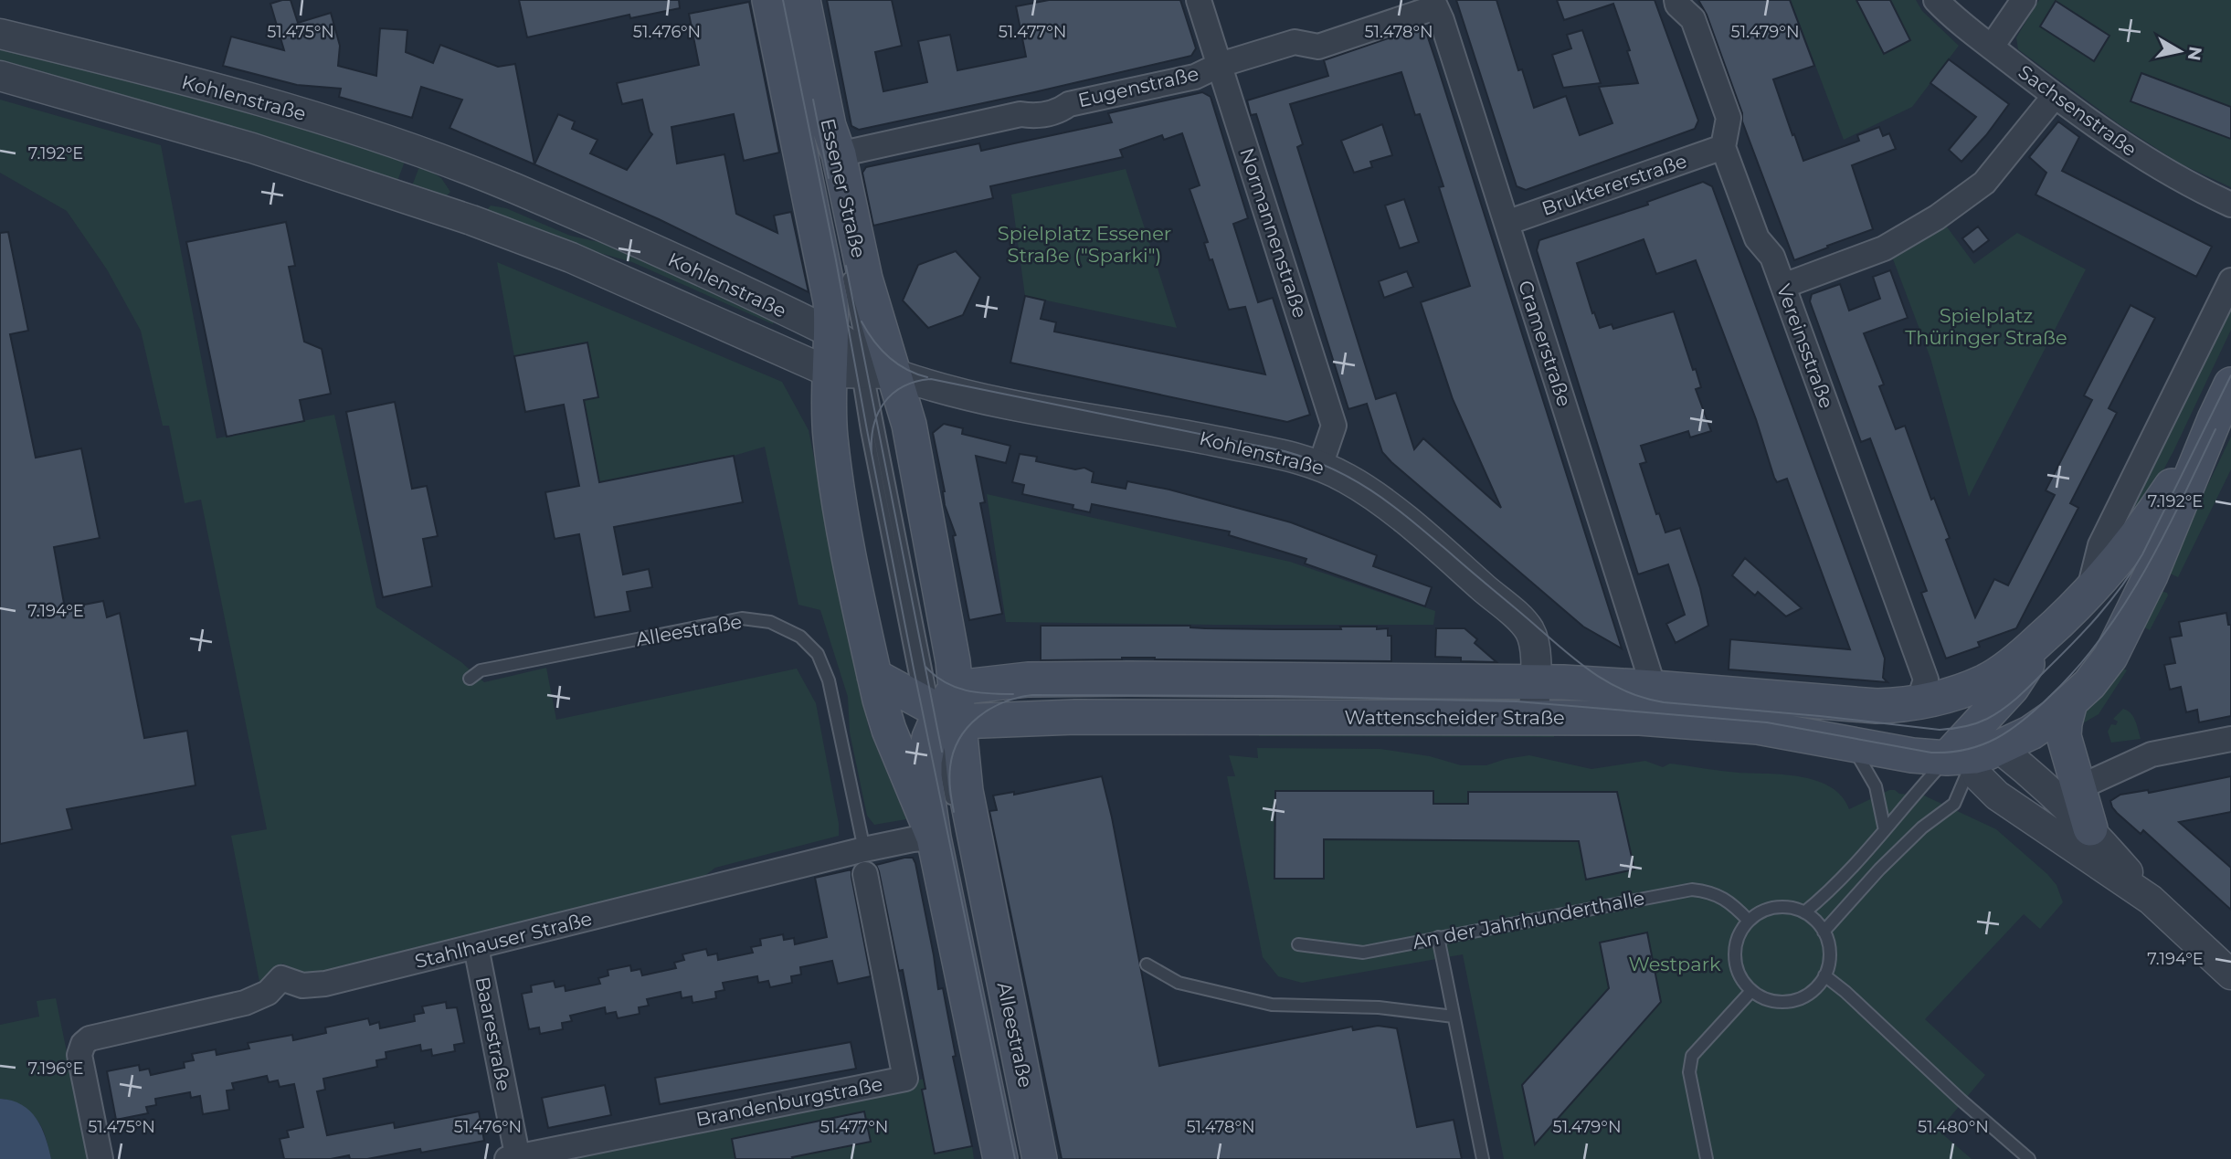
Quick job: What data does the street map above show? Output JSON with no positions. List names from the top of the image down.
{
  "streets": {
    "main road": ["Essener Straße", "Alleestraße", "Wattenscheider Straße"],
    "street": [
      "Eugenstraße",
      "Kohlenstraße",
      "Sachsenstraße",
      "Bruktererstraße",
      "Normannenstraße",
      "Cramerstraße",
      "Vereinsstraße",
      "Stahlhauser Straße",
      "Baarestraße",
      "Brandenburgstraße"
    ],
    "lane": ["An der Jahrhunderthalle"]
  },
  "crossings": [
    ["Eugenstraße", "Essener Straße"],
    ["Eugenstraße", "Normannenstraße"],
    ["Eugenstraße", "Cramerstraße"],
    ["Kohlenstraße", "Essener Straße"],
    ["Kohlenstraße", "Normannenstraße"],
    ["Kohlenstraße", "Alleestraße"],
    ["Kohlenstraße", "Wattenscheider Straße"],
    ["Bruktererstraße", "Cramerstraße"],
    ["Bruktererstraße", "Vereinsstraße"],
    ["Essener Straße", "Alleestraße"],
    ["Cramerstraße", "Wattenscheider Straße"],
    ["Vereinsstraße", "Wattenscheider Straße"],
    ["Alleestraße", "Wattenscheider Straße"],
    ["Alleestraße", "Stahlhauser Straße"],
    ["Stahlhauser Straße", "Baarestraße"],
    ["Baarestraße", "Brandenburgstraße"]
  ],
  "parks": ["Spielplatz Essener Straße (\"Sparki\")", "Spielplatz Thüringer Straße", "Westpark"],
  "north": "right",
  "coordinates": [
    "51.475°N",
    "51.476°N",
    "51.477°N",
    "51.478°N",
    "51.479°N",
    "7.192°E",
    "7.194°E",
    "7.196°E",
    "51.480°N"
  ]
}
